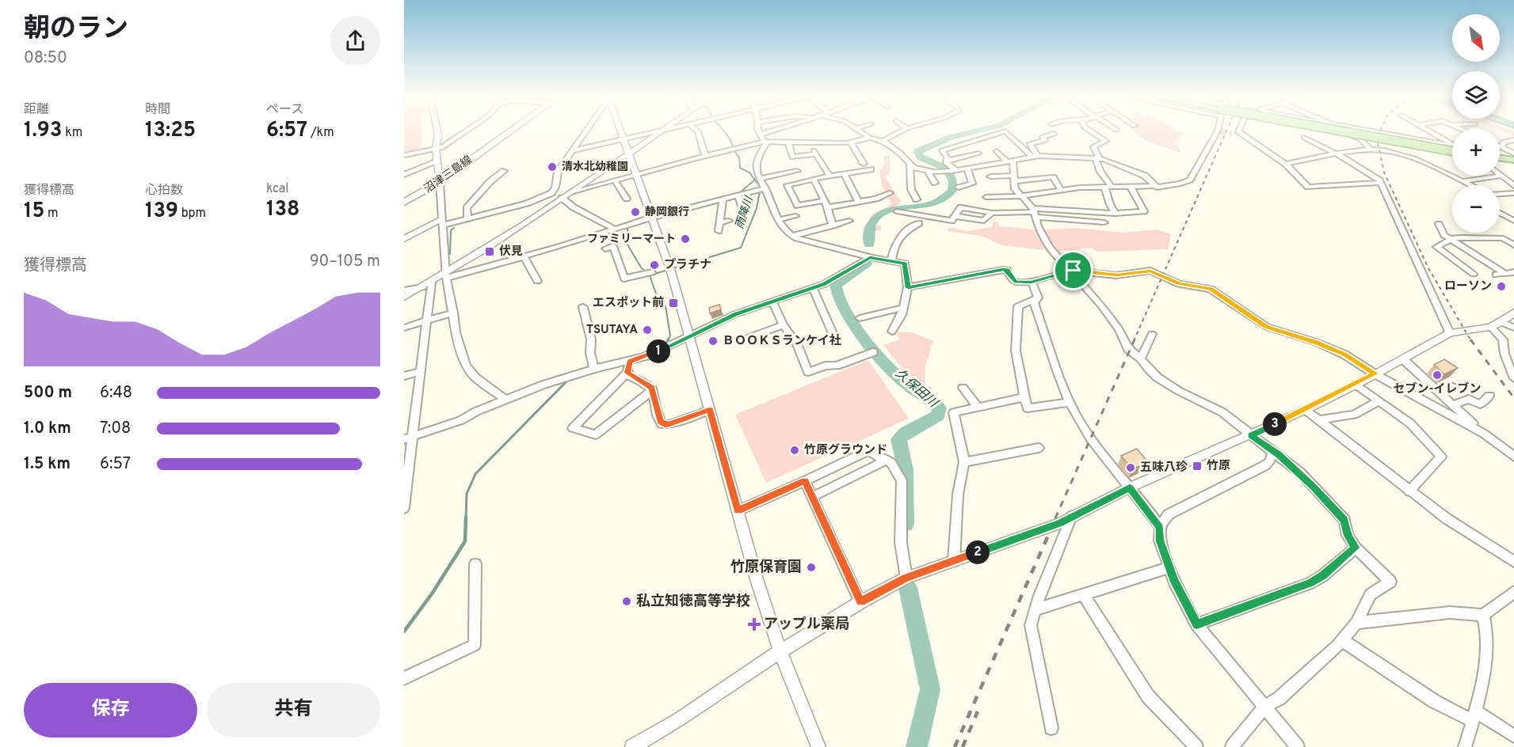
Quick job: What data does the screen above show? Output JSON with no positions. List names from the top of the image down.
{
  "streets": {
    "main road": ["沼津三島線"]
  },
  "water": ["雨降川", "久保田川"],
  "places": {
    "other": [
      "清水北幼稚園",
      "静岡銀行",
      "ファミリーマート",
      "プラチナ",
      "ローソン",
      "TSUTAYA",
      "ＢＯＯＫＳランケイ社",
      "セブン-イレブン",
      "竹原グラウンド",
      "五味八珍",
      "竹原保育園",
      "私立知徳高等学校"
    ],
    "transit": ["伏見", "エスポット前", "竹原"],
    "health": ["アップル薬局"]
  },
  "north": "bottom right",
  "page": {
    "heading": ["朝のラン", "08:50"],
    "map_buttons": ["+", "−"],
    "stats": [
      ["距離", "1.93 km"],
      ["時間", "13:25"],
      ["ペース", "6:57 /km"],
      ["獲得標高", "15 m"],
      ["心拍数", "139 bpm"],
      ["kcal", "138"]
    ],
    "chart": ["獲得標高", "90–105 m"],
    "pins": ["1", "3", "2"],
    "list": [
      {
        "name": "500 m",
        "note": "6:48"
      },
      {
        "name": "1.0 km",
        "note": "7:08"
      },
      {
        "name": "1.5 km",
        "note": "6:57"
      }
    ],
    "buttons": ["保存", "共有"]
  }
}
